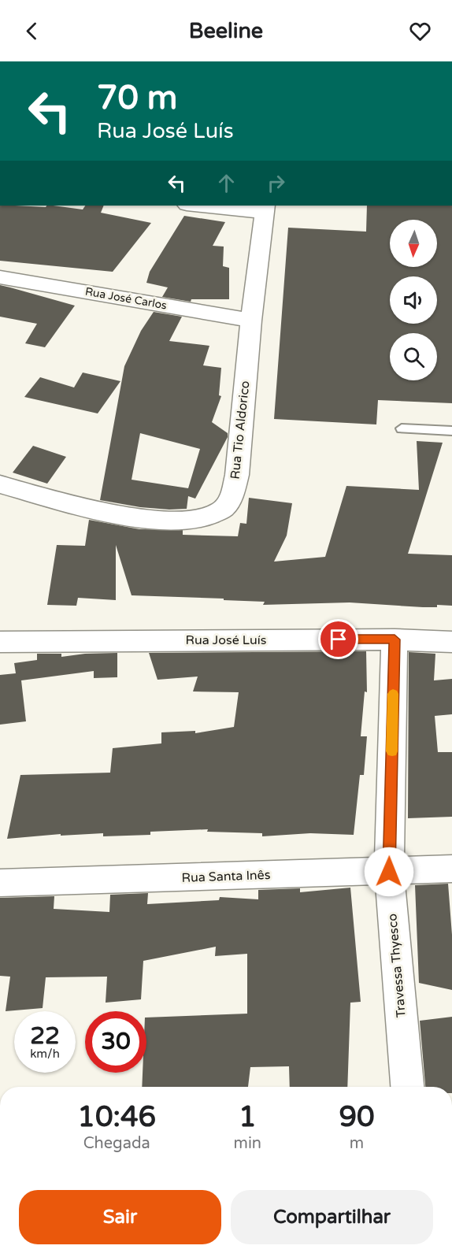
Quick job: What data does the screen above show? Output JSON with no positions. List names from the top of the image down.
{
  "streets": {
    "street": [
      "Rua José Carlos",
      "Rua Tio Aldorico",
      "Rua José Luís",
      "Rua Santa Inês",
      "Travessa Thyesco"
    ]
  },
  "crossings": [
    ["Rua José Carlos", "Rua Tio Aldorico"],
    ["Rua José Luís", "Travessa Thyesco"],
    ["Rua Santa Inês", "Travessa Thyesco"]
  ],
  "north": "bottom",
  "page": {
    "header": "Beeline",
    "turn": ["70 m", "Rua José Luís"],
    "speed": "22 km/h",
    "limit": "30",
    "eta": [
      "10:46",
      "Chegada",
      "1",
      "min",
      "90",
      "m"
    ],
    "buttons": ["Sair", "Compartilhar"]
  }
}
